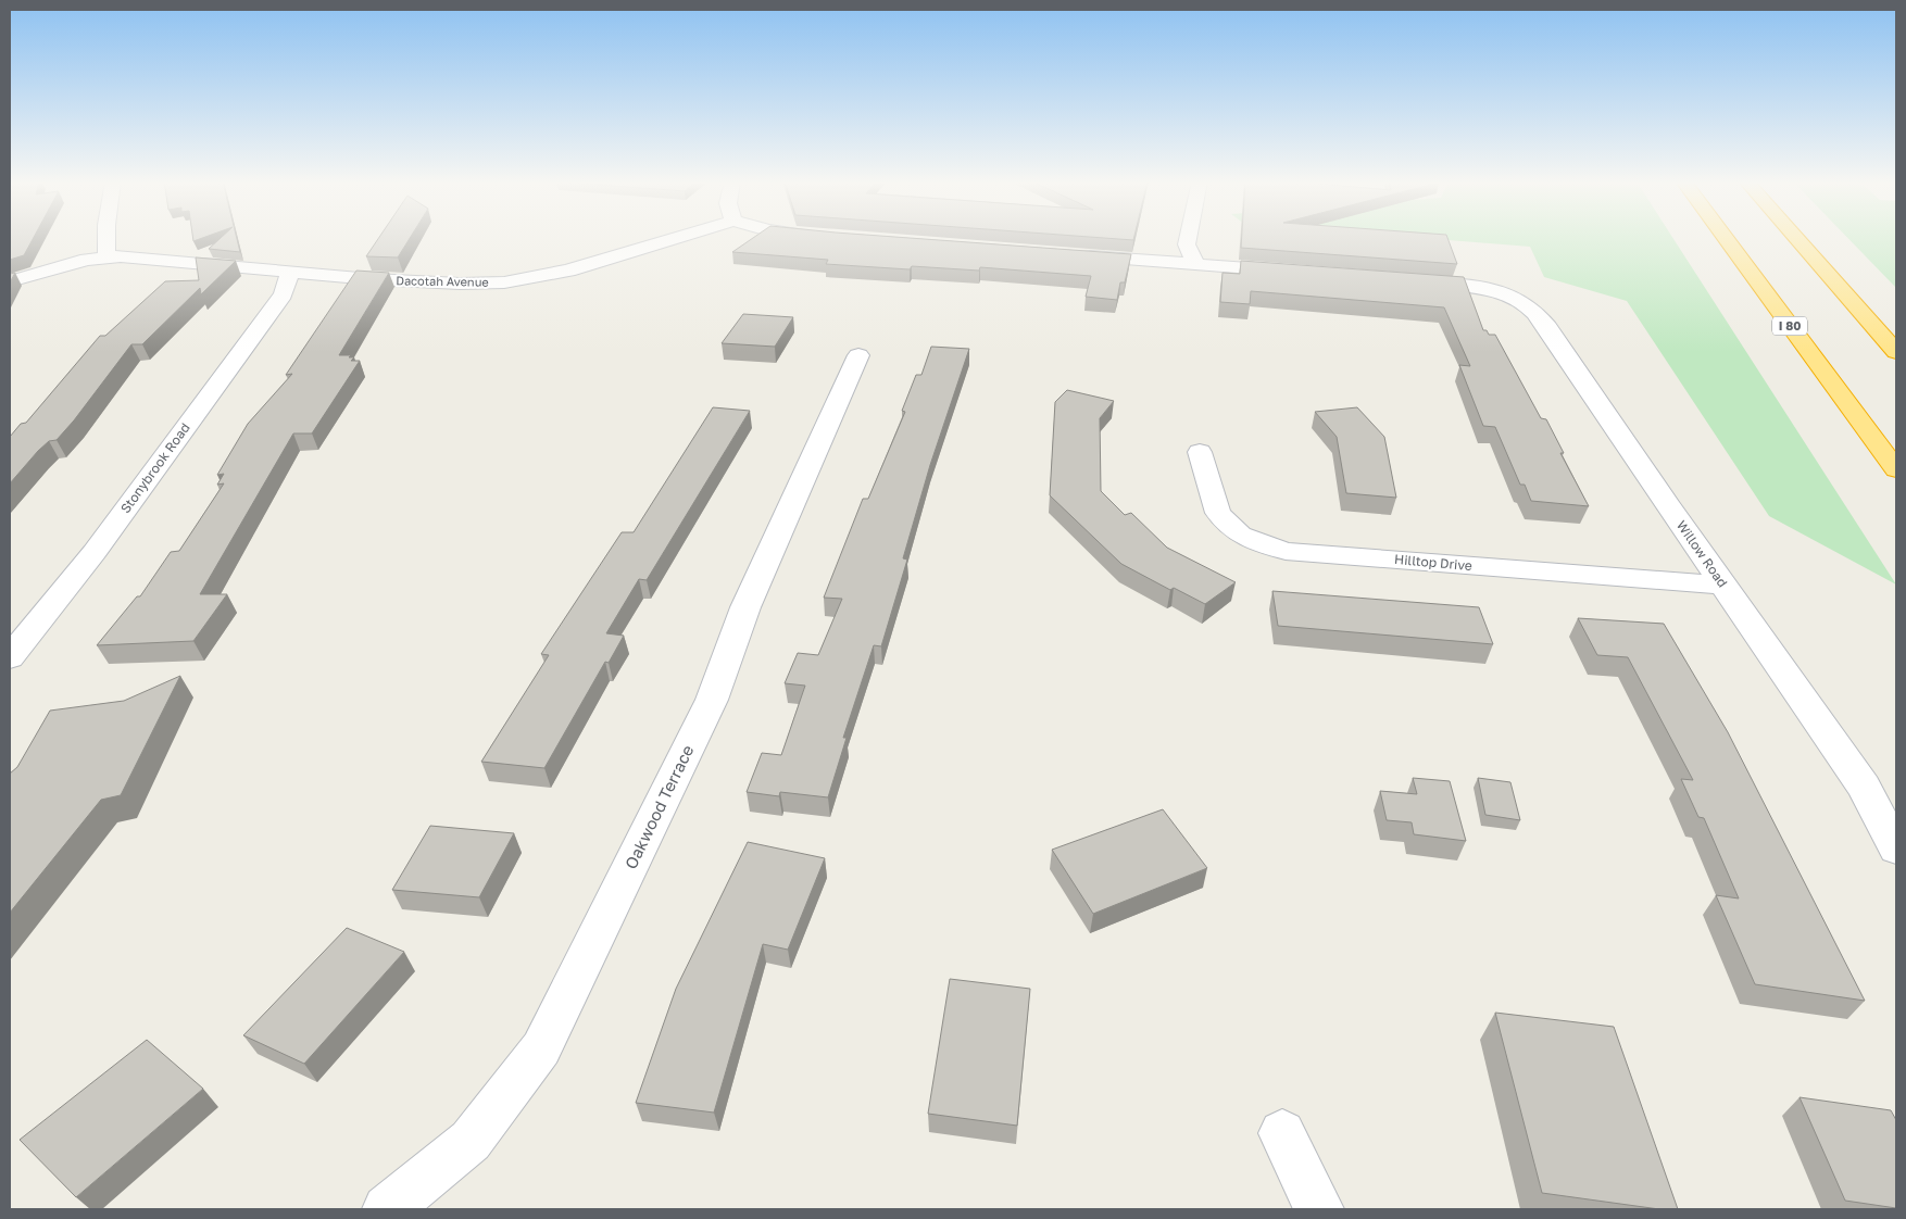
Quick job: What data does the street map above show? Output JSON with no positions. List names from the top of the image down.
{
  "streets": {
    "highway": ["I 80"],
    "street": [
      "Dacotah Avenue",
      "Stonybrook Road",
      "Willow Road",
      "Hilltop Drive",
      "Oakwood Terrace"
    ]
  },
  "crossings": [
    ["Dacotah Avenue", "Stonybrook Road"],
    ["Willow Road", "Hilltop Drive"]
  ]
}
